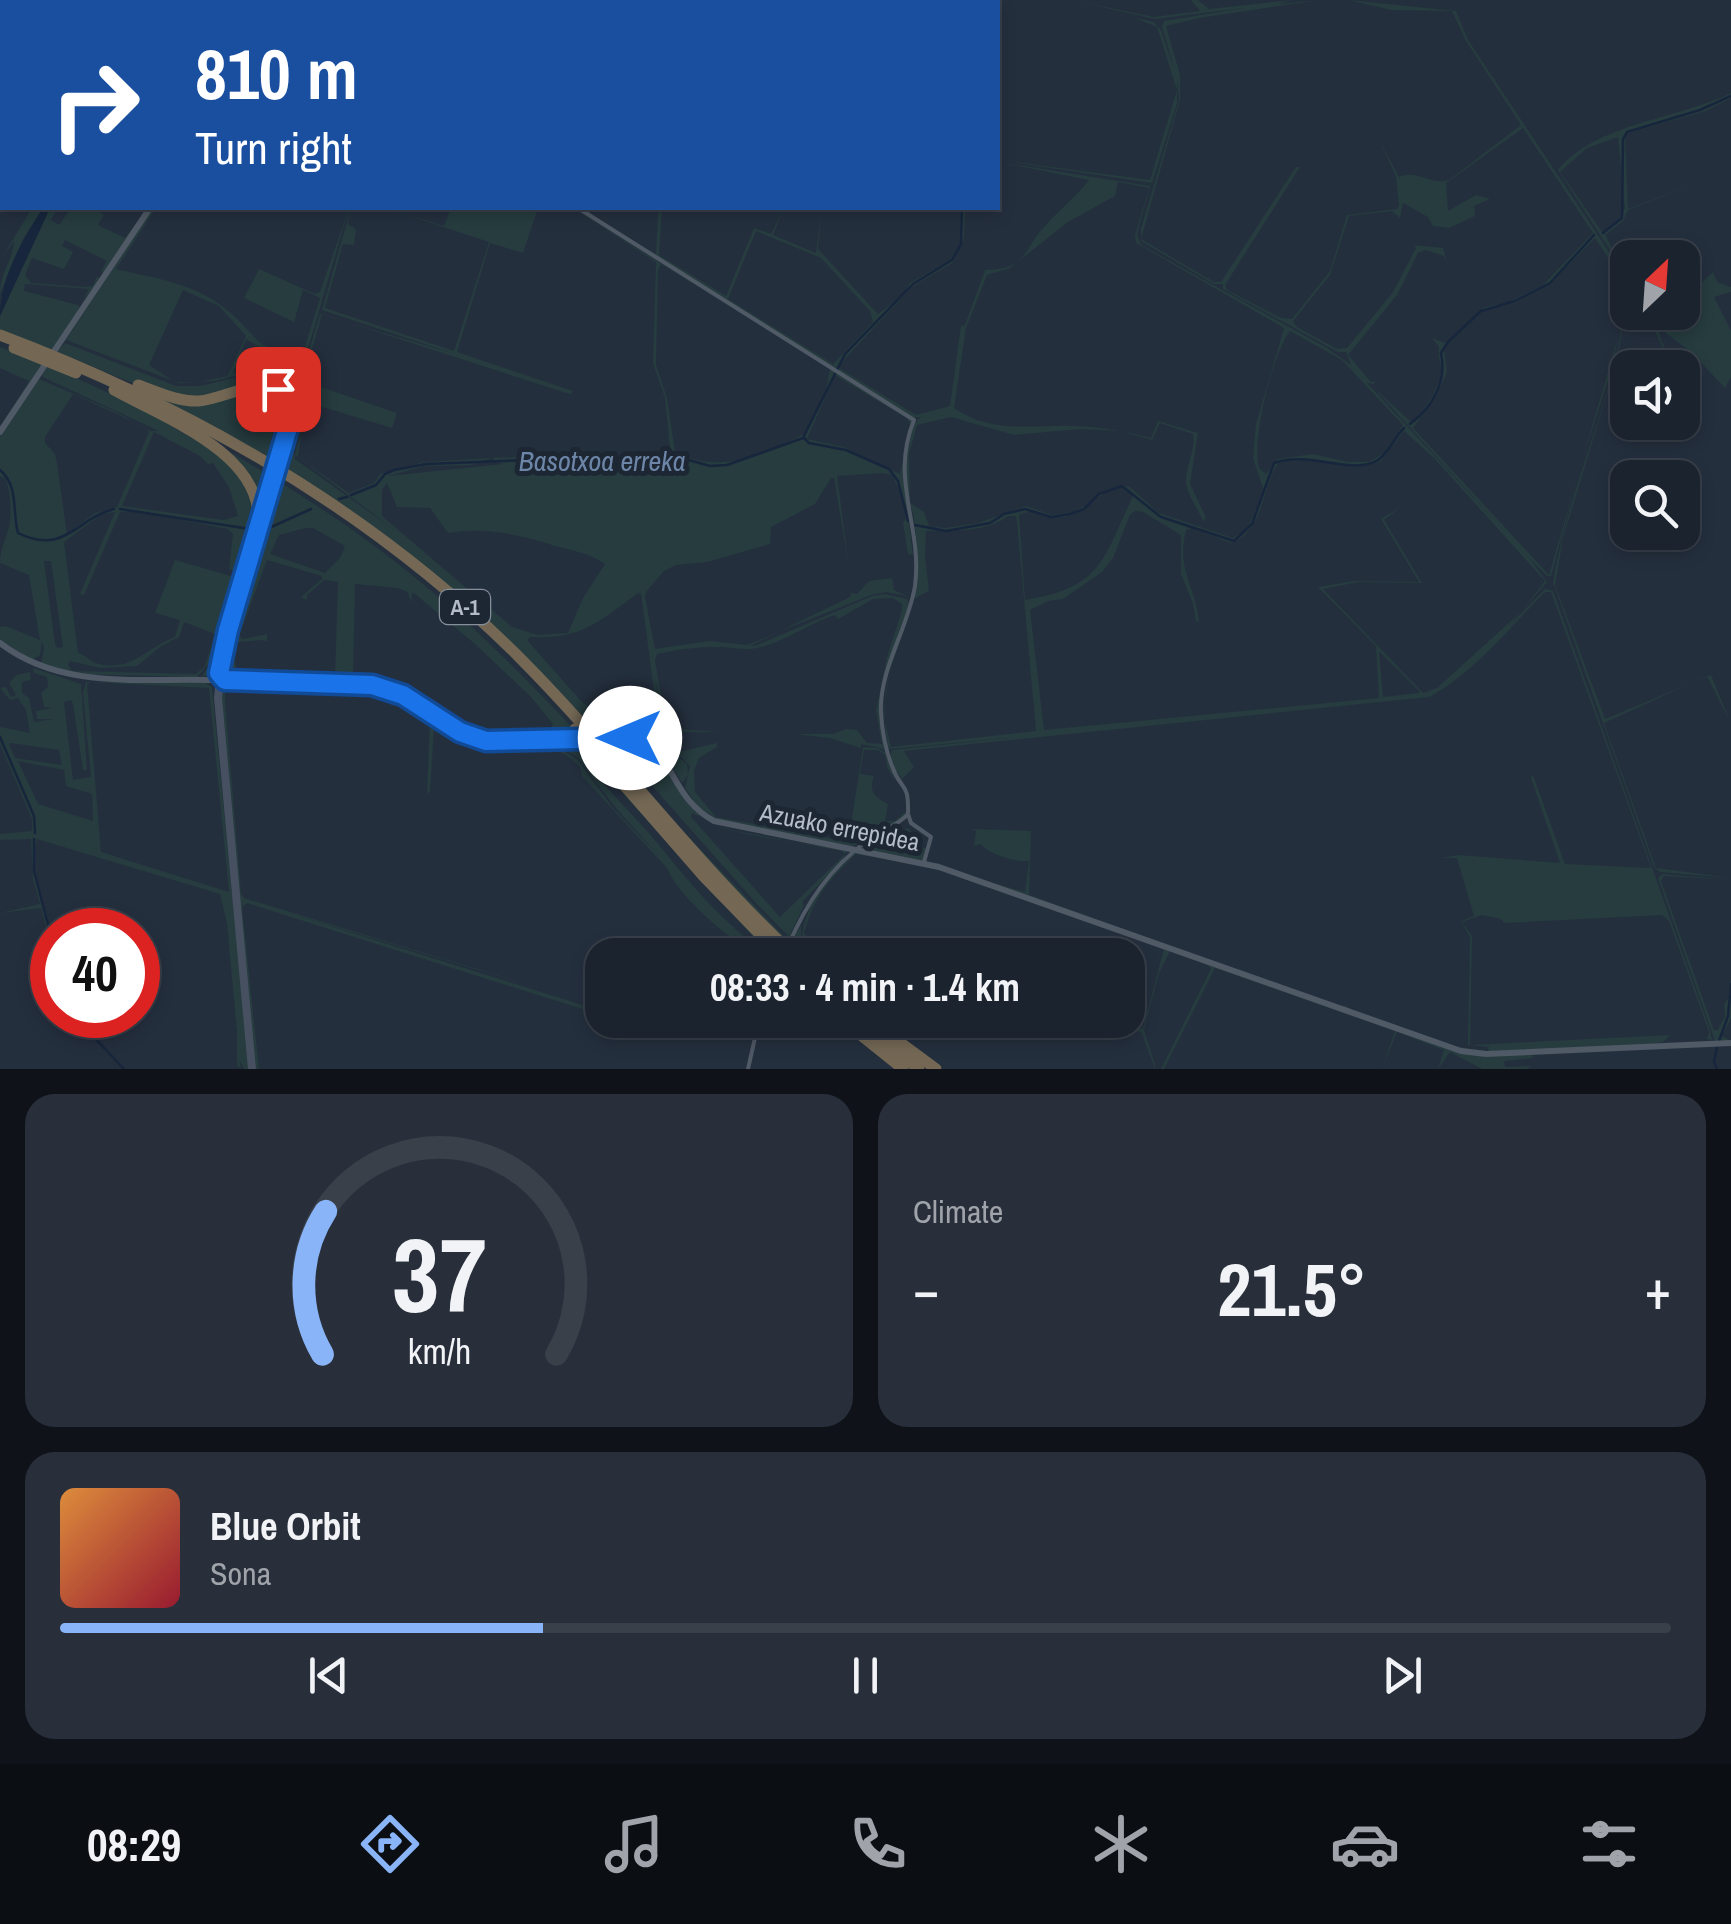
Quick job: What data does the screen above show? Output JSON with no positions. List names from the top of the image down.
{
  "streets": {
    "highway": ["A-1"],
    "street": ["Azuako errepidea"]
  },
  "water": ["Basotxoa erreka"],
  "north": "top right",
  "page": {
    "turn": ["810 m", "Turn right"],
    "limit": "40",
    "trip": "08:33 · 4 min · 1.4 km",
    "tile": "Climate",
    "heat": ["−", "21.5°", "+"],
    "song": ["Blue Orbit", "Sona"],
    "tabs": "08:29",
    "gauge": ["37", "km/h"]
  }
}
